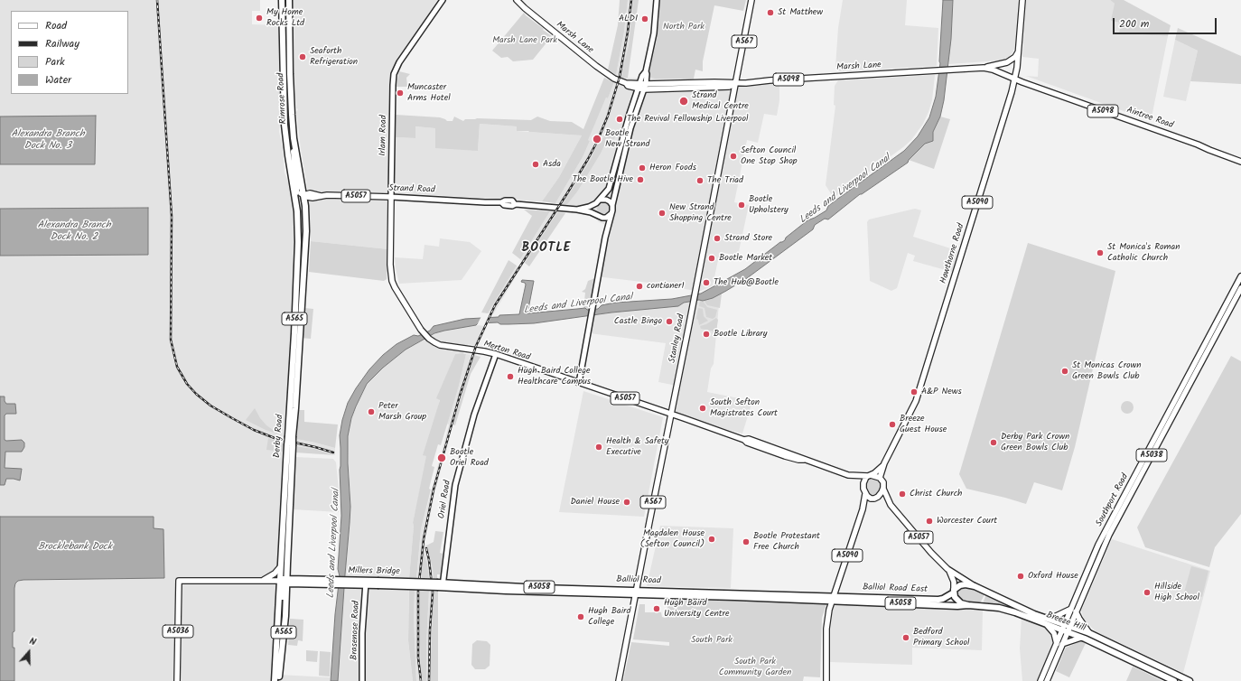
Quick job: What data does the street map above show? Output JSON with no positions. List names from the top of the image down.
{
  "streets": {
    "highway": [
      "Rimrose Road",
      "A565",
      "Derby Road",
      "Millers Bridge",
      "Balliol Road",
      "A5058",
      "Balliol Road East",
      "Breeze Hill"
    ],
    "main road": [
      "Marsh Lane",
      "A567",
      "A5098",
      "Aintree Road",
      "Irlam Road",
      "Strand Road",
      "A5057",
      "A5090",
      "Hawthorne Road",
      "Stanley Road",
      "Merton Road",
      "A5038",
      "Southport Road",
      "A5036"
    ],
    "street": ["Oriel Road", "Brasenose Road"]
  },
  "crossings": [
    ["Marsh Lane", "Aintree Road"],
    ["Marsh Lane", "Hawthorne Road"],
    ["Marsh Lane", "Stanley Road"],
    ["Rimrose Road", "Strand Road"],
    ["Rimrose Road", "Derby Road"],
    ["Aintree Road", "Hawthorne Road"],
    ["Irlam Road", "Strand Road"],
    ["Irlam Road", "Merton Road"],
    ["Strand Road", "Derby Road"],
    ["A5090", "Hawthorne Road"],
    ["A5090", "Merton Road"],
    ["A5090", "Balliol Road"],
    ["A5090", "Balliol Road East"],
    ["A5090", "Breeze Hill"],
    ["Hawthorne Road", "Merton Road"],
    ["Hawthorne Road", "Breeze Hill"],
    ["Stanley Road", "Merton Road"],
    ["Stanley Road", "Balliol Road"],
    ["Merton Road", "Oriel Road"],
    ["Merton Road", "Breeze Hill"],
    ["Derby Road", "Millers Bridge"],
    ["Oriel Road", "Millers Bridge"],
    ["Oriel Road", "Balliol Road"],
    ["Southport Road", "Breeze Hill"],
    ["Millers Bridge", "Balliol Road"],
    ["Millers Bridge", "Brasenose Road"],
    ["Millers Bridge", "A5036"],
    ["Balliol Road", "Balliol Road East"],
    ["Balliol Road East", "Breeze Hill"]
  ],
  "districts": ["BOOTLE"],
  "water": [
    "Alexandra Branch Dock No. 3",
    "Leeds and Liverpool Canal",
    "Alexandra Branch Dock No. 2",
    "Brocklebank Dock"
  ],
  "parks": [
    "North Park",
    "Marsh Lane Park",
    "South Park",
    "South Park Community Garden"
  ],
  "places": [
    "St Matthew",
    "My Home Rocks Ltd",
    "ALDI",
    "Seaforth Refrigeration",
    "Muncaster Arms Hotel",
    "Strand Medical Centre",
    "The Revival Fellowship Liverpool",
    "Bootle New Strand",
    "Sefton Council One Stop Shop",
    "Asda",
    "Heron Foods",
    "The Bootle Hive",
    "The Triad",
    "Bootle Upholstery",
    "New Strand Shopping Centre",
    "Strand Store",
    "St Monica's Roman Catholic Church",
    "Bootle Market",
    "The Hub@Bootle",
    "contianer1",
    "Castle Bingo",
    "Bootle Library",
    "St Monicas Crown Green Bowls Club",
    "Hugh Baird College Healthcare Campus",
    "A&P News",
    "South Sefton Magistrates Court",
    "Peter Marsh Group",
    "Breeze Guest House",
    "Derby Park Crown Green Bowls Club",
    "Health & Safety Executive",
    "Bootle Oriel Road",
    "Christ Church",
    "Daniel House",
    "Worcester Court",
    "Magdalen House (Sefton Council)",
    "Bootle Protestant Free Church",
    "Oxford House",
    "Hillside High School",
    "Hugh Baird University Centre",
    "Hugh Baird College",
    "Bedford Primary School"
  ],
  "legend": [
    "Road",
    "Railway",
    "Park",
    "Water"
  ],
  "scale_bar": "200 m",
  "north": "top"
}
